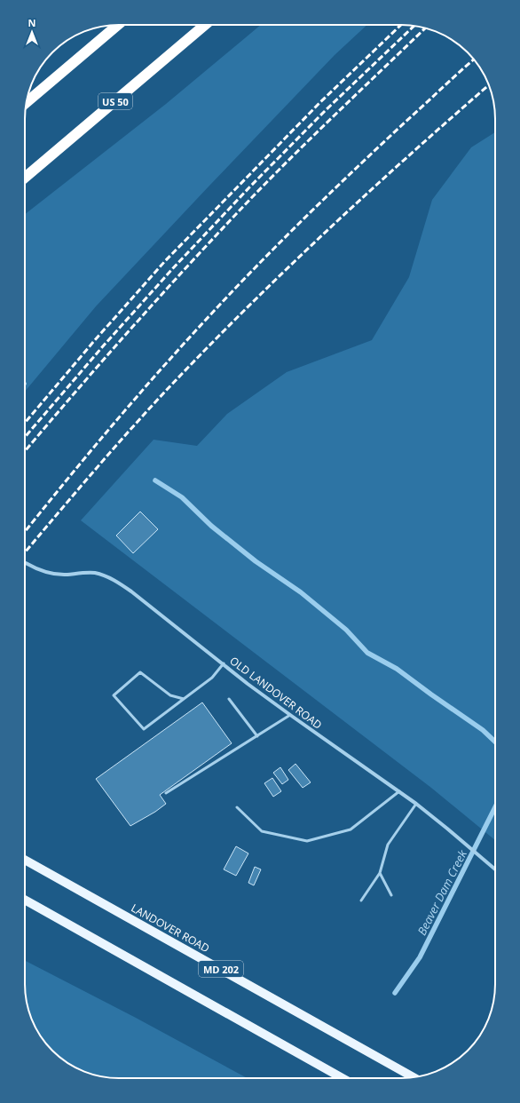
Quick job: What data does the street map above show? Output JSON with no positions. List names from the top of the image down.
{
  "streets": {
    "highway": ["US 50"],
    "main road": ["LANDOVER ROAD", "MD 202"],
    "street": ["OLD LANDOVER ROAD"]
  },
  "water": ["Beaver Dam Creek"],
  "north": "top"
}
